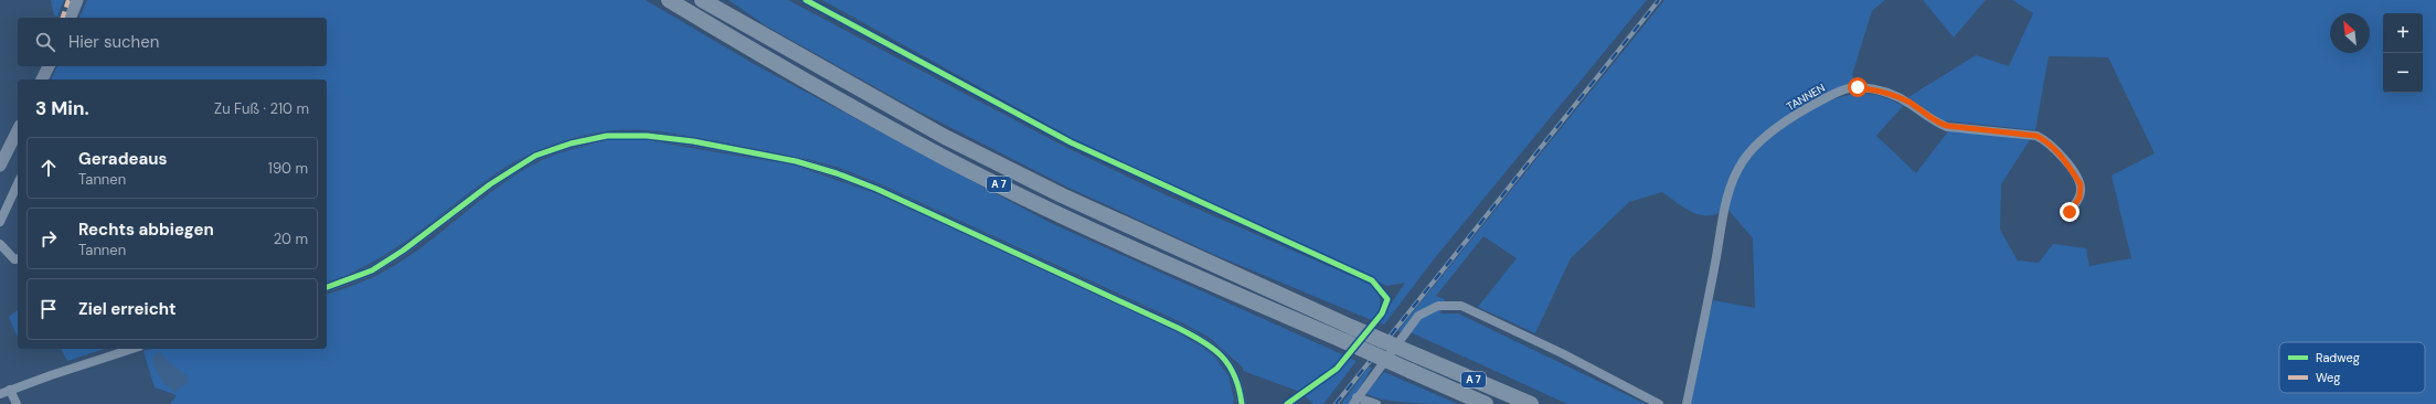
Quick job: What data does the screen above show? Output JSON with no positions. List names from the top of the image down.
{
  "streets": {
    "highway": ["A 7"],
    "street": ["TANNEN"]
  },
  "legend": ["Radweg", "Weg"],
  "north": "top left",
  "page": {
    "map_buttons": ["+", "−"],
    "search": "Hier suchen",
    "heading": ["3 Min.", "Zu Fuß · 210 m"],
    "list": [
      ["Geradeaus", "Tannen", "190 m"],
      ["Rechts abbiegen", "Tannen", "20 m"],
      "Ziel erreicht"
    ]
  }
}
